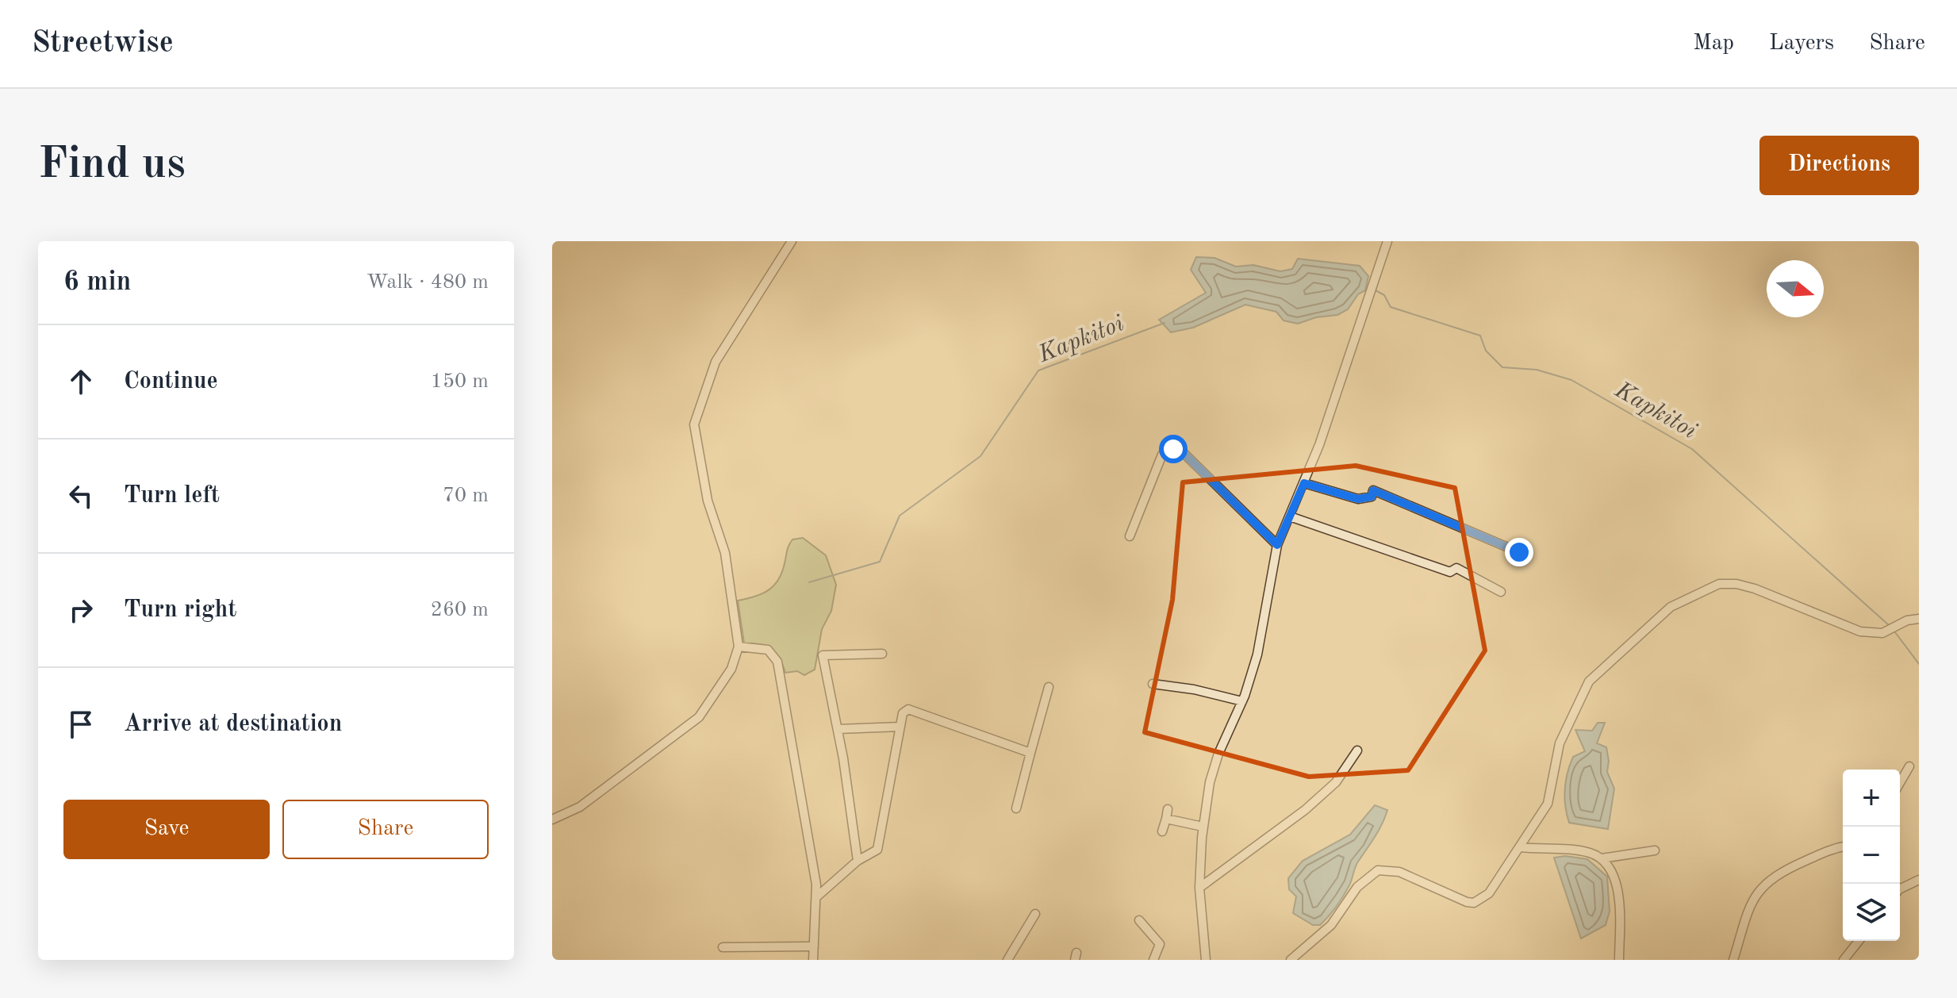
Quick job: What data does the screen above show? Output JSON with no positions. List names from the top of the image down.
{
  "water": ["Kapkitoi"],
  "north": "right",
  "page": {
    "header": "Streetwise",
    "nav": ["Map", "Layers", "Share"],
    "buttons": [
      "Directions",
      ["Save", "Share"]
    ],
    "title": "Find us",
    "heading": ["6 min", "Walk · 480 m"],
    "list": [
      ["Continue", "150 m"],
      ["Turn left", "70 m"],
      ["Turn right", "260 m"],
      "Arrive at destination"
    ],
    "map_buttons": ["+", "−"]
  }
}
